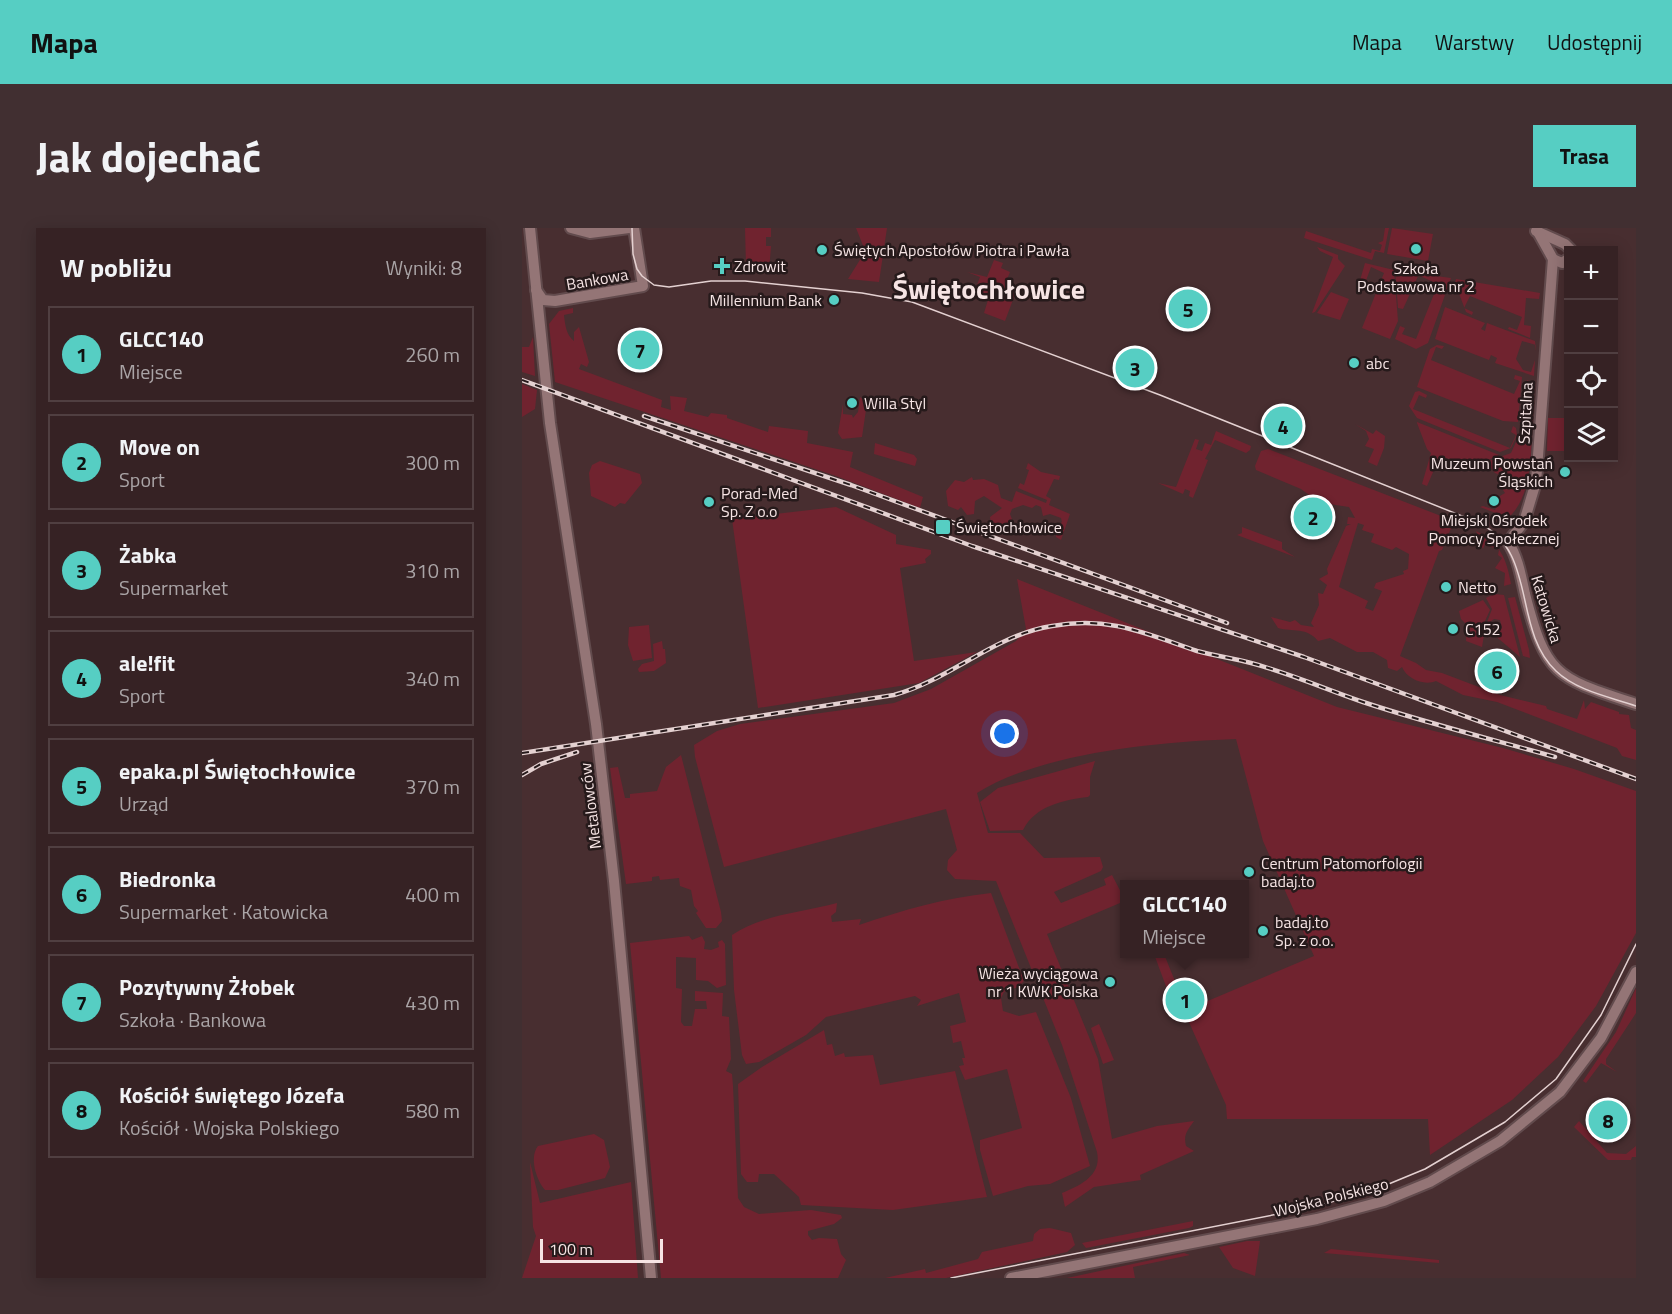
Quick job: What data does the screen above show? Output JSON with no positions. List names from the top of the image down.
{
  "streets": {
    "street": [
      "Bankowa",
      "Szpitalna",
      "Katowicka",
      "Metalowców",
      "Wojska Polskiego"
    ]
  },
  "crossings": [
    ["Bankowa", "Metalowców"],
    ["Szpitalna", "Katowicka"]
  ],
  "districts": ["Świętochłowice"],
  "places": {
    "other": [
      "Szkoła Podstawowa nr 2",
      "Świętych Apostołów Piotra i Pawła",
      "Millennium Bank",
      "abc",
      "Willa Styl",
      "Muzeum Powstań Śląskich",
      "Miejski Ośrodek Pomocy Społecznej",
      "Porad-Med Sp. Z o.o",
      "Netto",
      "C152",
      "Centrum Patomorfologii badaj.to",
      "badaj.to Sp. z o.o.",
      "Wieża wyciągowa nr 1 KWK Polska"
    ],
    "health": ["Zdrowit"],
    "transit": ["Świętochłowice"]
  },
  "scale_bar": "100 m",
  "page": {
    "header": "Mapa",
    "nav": ["Mapa", "Warstwy", "Udostępnij"],
    "title": "Jak dojechać",
    "buttons": "Trasa",
    "heading": ["W pobliżu", "Wyniki: 8"],
    "map_buttons": ["+", "−"],
    "pins": [
      "5",
      "7",
      "3",
      "4",
      "2",
      "6",
      "1",
      "8"
    ],
    "list": [
      {
        "mark": "1",
        "name": "GLCC140",
        "note": "Miejsce",
        "value": "260 m"
      },
      {
        "mark": "2",
        "name": "Move on",
        "note": "Sport",
        "value": "300 m"
      },
      {
        "mark": "3",
        "name": "Żabka",
        "note": "Supermarket",
        "value": "310 m"
      },
      {
        "mark": "4",
        "name": "ale!fit",
        "note": "Sport",
        "value": "340 m"
      },
      {
        "mark": "5",
        "name": "epaka.pl Świętochłowice",
        "note": "Urząd",
        "value": "370 m"
      },
      {
        "mark": "6",
        "name": "Biedronka",
        "note": "Supermarket · Katowicka",
        "value": "400 m"
      },
      {
        "mark": "7",
        "name": "Pozytywny Żłobek",
        "note": "Szkoła · Bankowa",
        "value": "430 m"
      },
      {
        "mark": "8",
        "name": "Kościół świętego Józefa",
        "note": "Kościół · Wojska Polskiego",
        "value": "580 m"
      }
    ],
    "popup": ["GLCC140", "Miejsce"],
    "scale": "100 m"
  }
}
